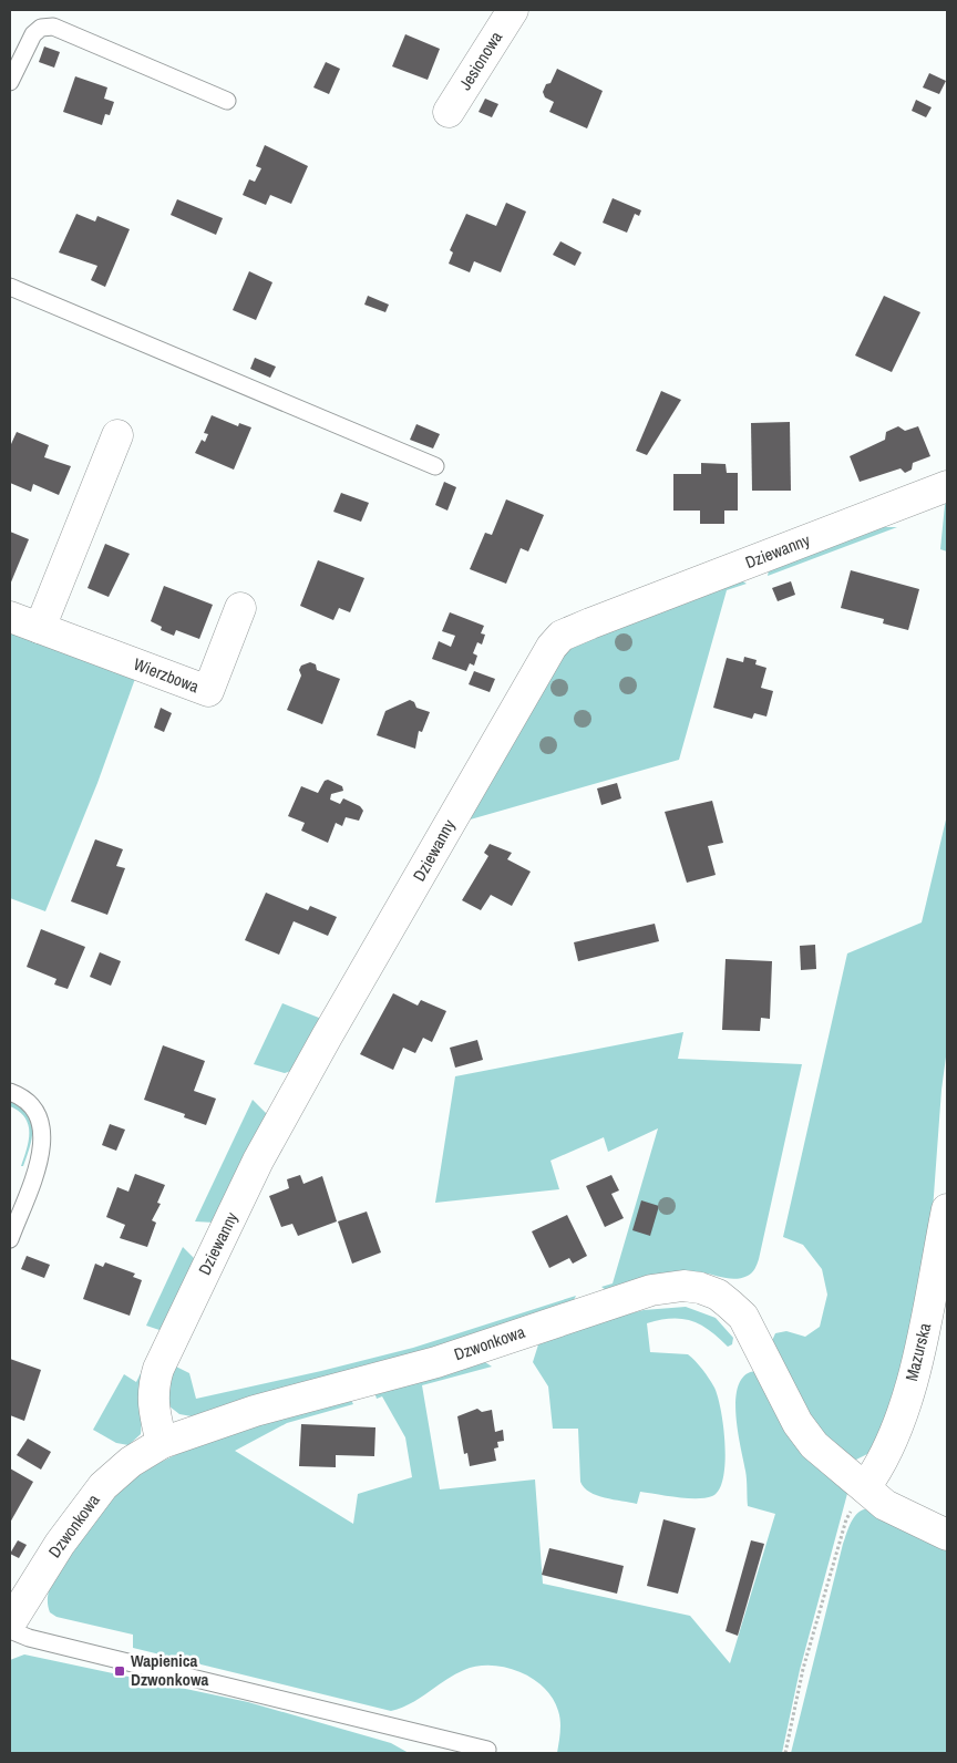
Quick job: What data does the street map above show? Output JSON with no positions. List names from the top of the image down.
{
  "streets": {
    "street": [
      "Jesionowa",
      "Dziewanny",
      "Wierzbowa",
      "Dzwonkowa",
      "Mazurska"
    ]
  },
  "crossings": [
    ["Dziewanny", "Dzwonkowa"],
    ["Dzwonkowa", "Mazurska"]
  ],
  "places": {
    "transit": ["Wapienica Dzwonkowa"]
  }
}
